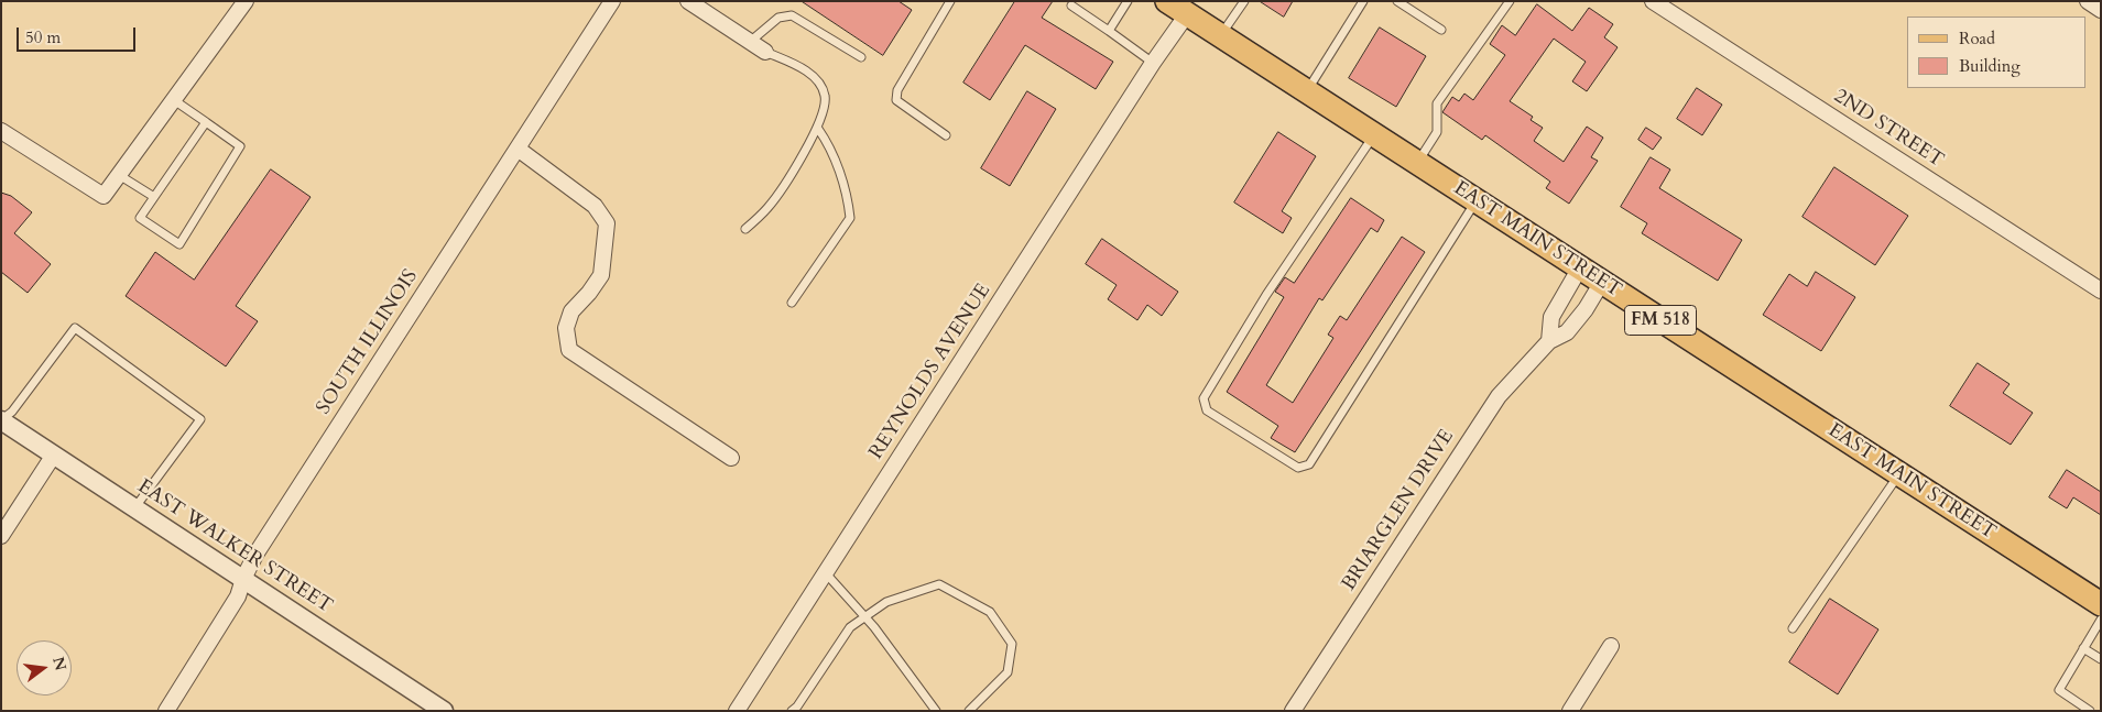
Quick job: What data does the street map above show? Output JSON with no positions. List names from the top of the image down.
{
  "streets": {
    "main road": ["EAST MAIN STREET", "FM 518"],
    "street": [
      "2ND STREET",
      "SOUTH ILLINOIS",
      "REYNOLDS AVENUE",
      "BRIARGLEN DRIVE",
      "EAST WALKER STREET"
    ]
  },
  "crossings": [
    ["EAST MAIN STREET", "REYNOLDS AVENUE"],
    ["EAST MAIN STREET", "BRIARGLEN DRIVE"],
    ["SOUTH ILLINOIS", "EAST WALKER STREET"]
  ],
  "legend": ["Road", "Building"],
  "scale_bar": "50 m",
  "north": "right"
}
